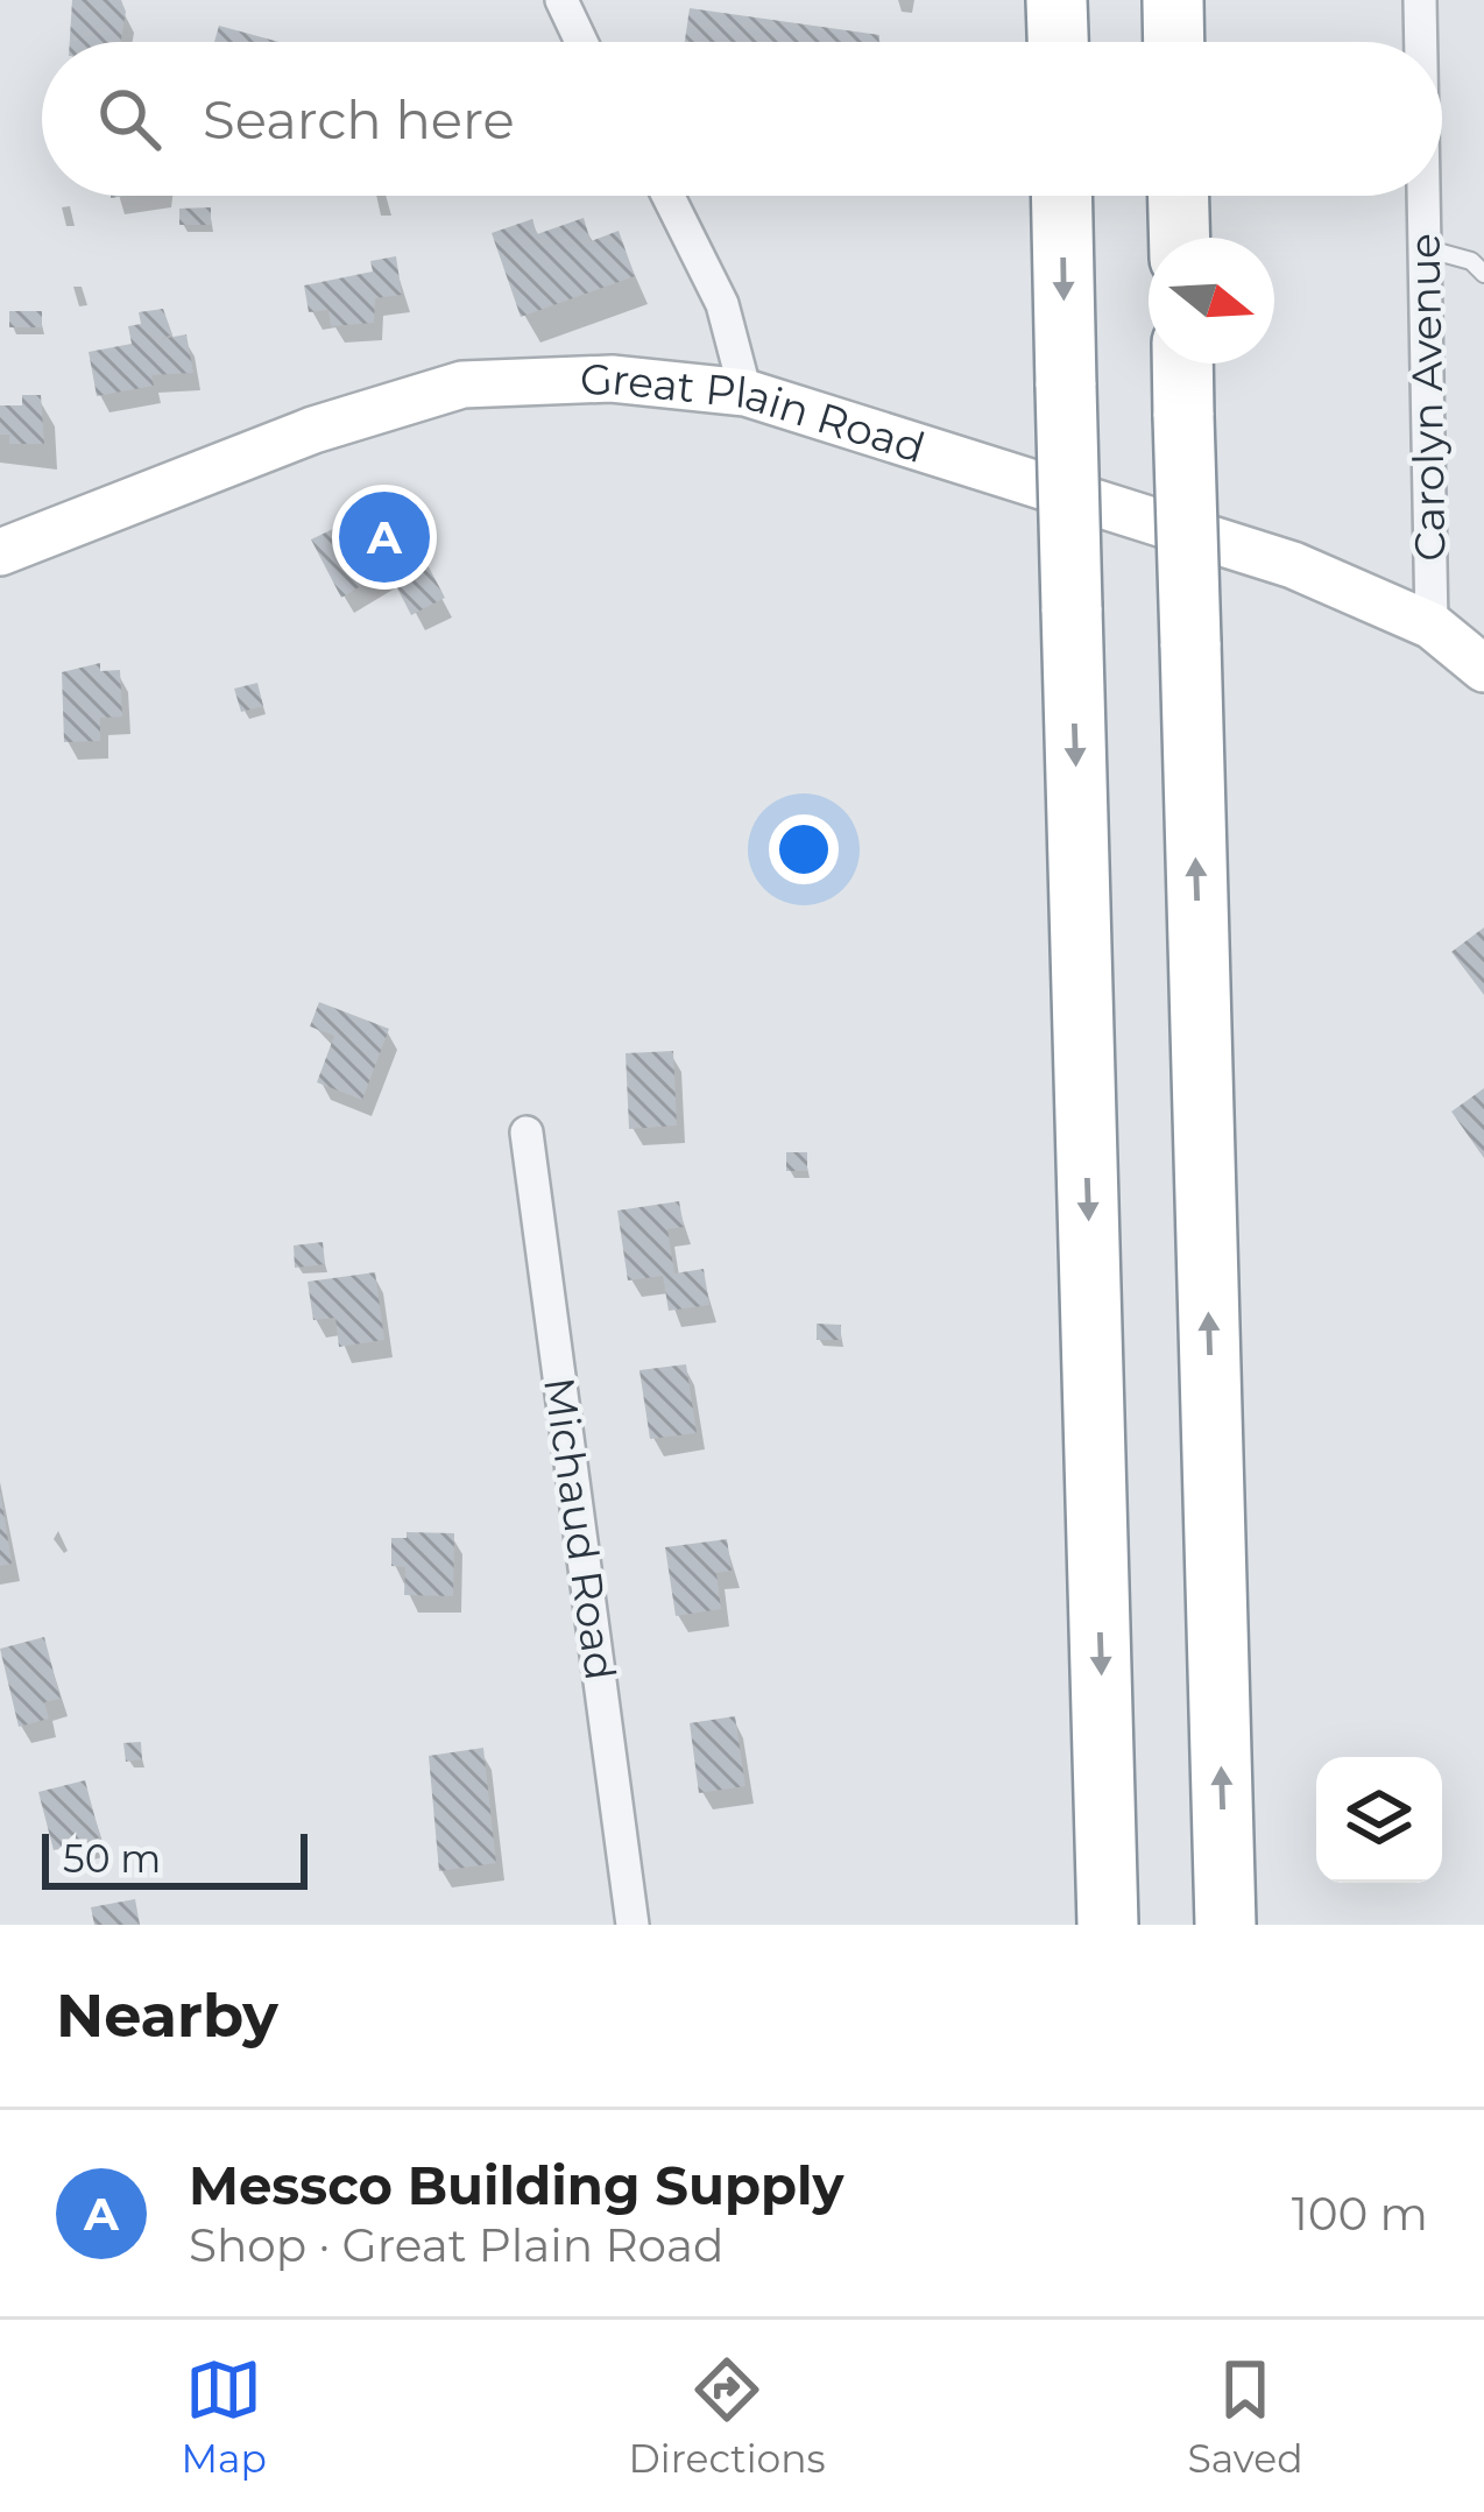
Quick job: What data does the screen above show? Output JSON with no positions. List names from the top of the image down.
{
  "streets": {
    "main road": ["Great Plain Road"],
    "street": ["Carolyn Avenue", "Michaud Road"]
  },
  "crossings": [
    ["Carolyn Avenue", "Great Plain Road"]
  ],
  "scale_bar": "50 m",
  "north": "right",
  "page": {
    "search": "Search here",
    "pins": "A",
    "scale": "50 m",
    "heading": "Nearby",
    "list": [
      {
        "mark": "A",
        "name": "Messco Building Supply",
        "note": "Shop · Great Plain Road",
        "value": "100 m"
      }
    ],
    "nav": ["Map", "Directions", "Saved"]
  }
}
